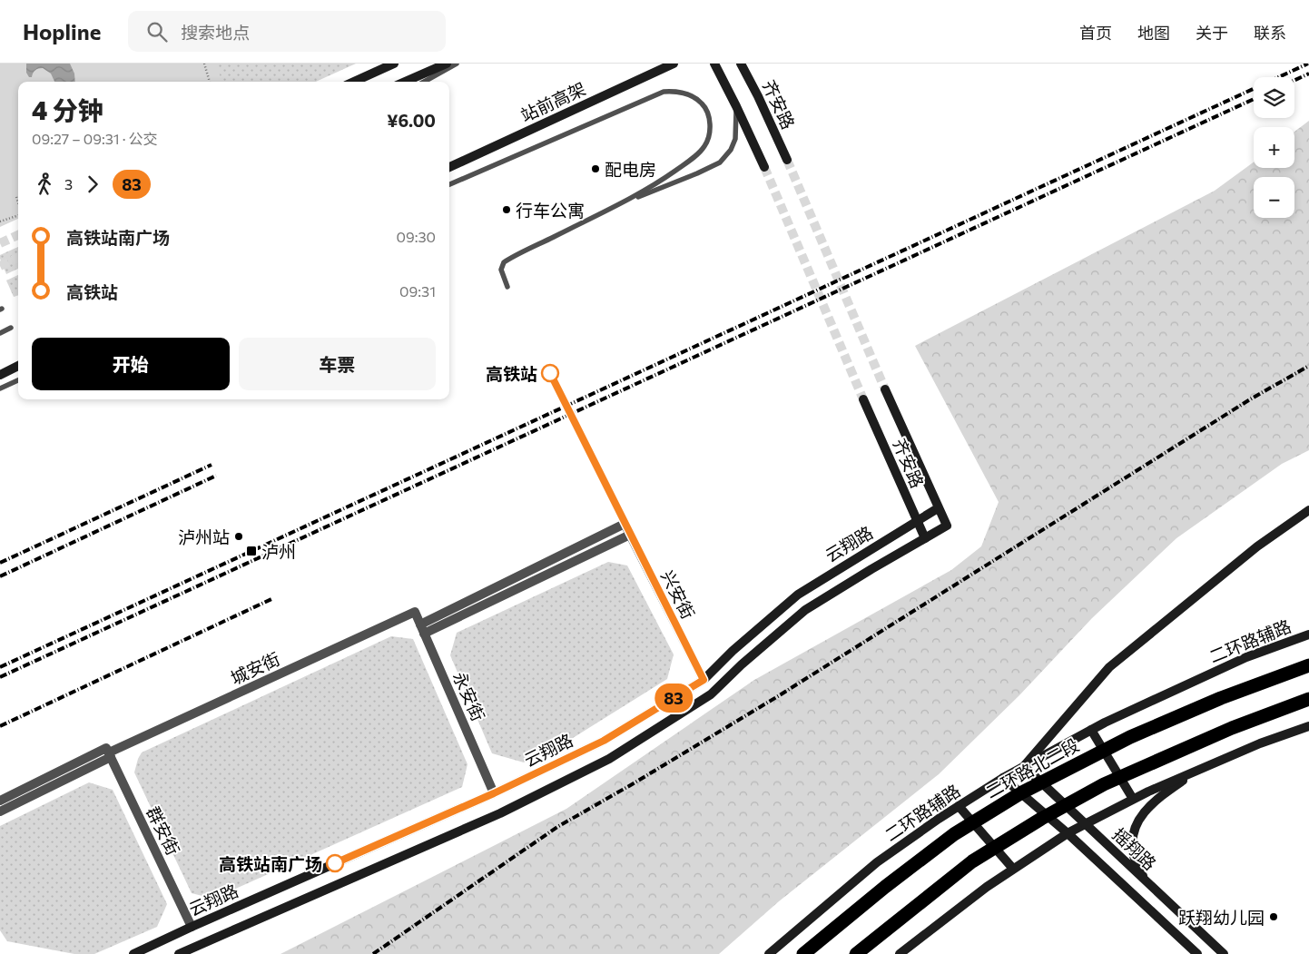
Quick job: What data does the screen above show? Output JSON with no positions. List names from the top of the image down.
{
  "streets": {
    "highway": ["二环路北二段"],
    "street": [
      "站前高架",
      "齐安路",
      "云翔路",
      "兴安街",
      "二环路辅路",
      "城安街",
      "永安街",
      "群安街",
      "摇翔路"
    ]
  },
  "crossings": [
    ["齐安路", "云翔路"],
    ["云翔路", "兴安街"],
    ["云翔路", "永安街"],
    ["云翔路", "群安街"],
    ["二环路辅路", "摇翔路"],
    ["城安街", "永安街"],
    ["城安街", "群安街"]
  ],
  "places": {
    "other": [
      "配电房",
      "行车公寓",
      "高铁站",
      "泸州站",
      "高铁站南广场",
      "跃翔幼儿园"
    ],
    "transit": ["泸州"]
  },
  "lines": ["bus line 83"],
  "page": {
    "header": "Hopline",
    "search": "搜索地点",
    "nav": [
      "首页",
      "地图",
      "关于",
      "联系"
    ],
    "on_map": "83",
    "map_buttons": ["+", "−"],
    "heading": ["4 分钟", "09:27 – 09:31 · 公交", "¥6.00"],
    "legs": ["3", "83"],
    "list": [
      {
        "name": "高铁站南广场",
        "value": "09:30"
      },
      {
        "name": "高铁站",
        "value": "09:31"
      }
    ],
    "buttons": ["开始", "车票"]
  }
}
